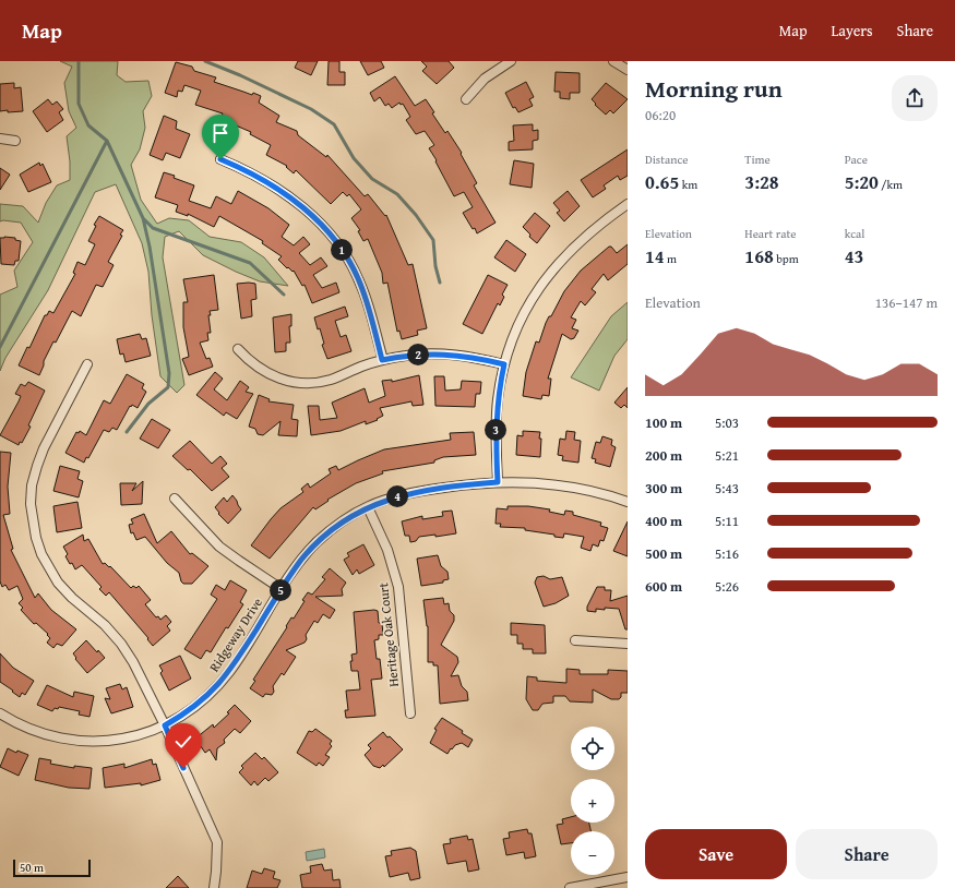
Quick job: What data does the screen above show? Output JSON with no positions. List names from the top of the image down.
{
  "streets": {
    "street": ["Ridgeway Drive", "Heritage Oak Court"]
  },
  "crossings": [
    ["Ridgeway Drive", "Heritage Oak Court"]
  ],
  "scale_bar": "50 m",
  "page": {
    "header": "Map",
    "nav": ["Map", "Layers", "Share"],
    "heading": ["Morning run", "06:20"],
    "stats": [
      ["Distance", "0.65 km"],
      ["Time", "3:28"],
      ["Pace", "5:20 /km"],
      ["Elevation", "14 m"],
      ["Heart rate", "168 bpm"],
      ["kcal", "43"]
    ],
    "pins": [
      "1",
      "2",
      "3",
      "4",
      "5"
    ],
    "chart": ["Elevation", "136–147 m"],
    "list": [
      {
        "name": "100 m",
        "note": "5:03"
      },
      {
        "name": "200 m",
        "note": "5:21"
      },
      {
        "name": "300 m",
        "note": "5:43"
      },
      {
        "name": "400 m",
        "note": "5:11"
      },
      {
        "name": "500 m",
        "note": "5:16"
      },
      {
        "name": "600 m",
        "note": "5:26"
      }
    ],
    "map_buttons": ["+", "−"],
    "buttons": ["Save", "Share"],
    "scale": "50 m"
  }
}
